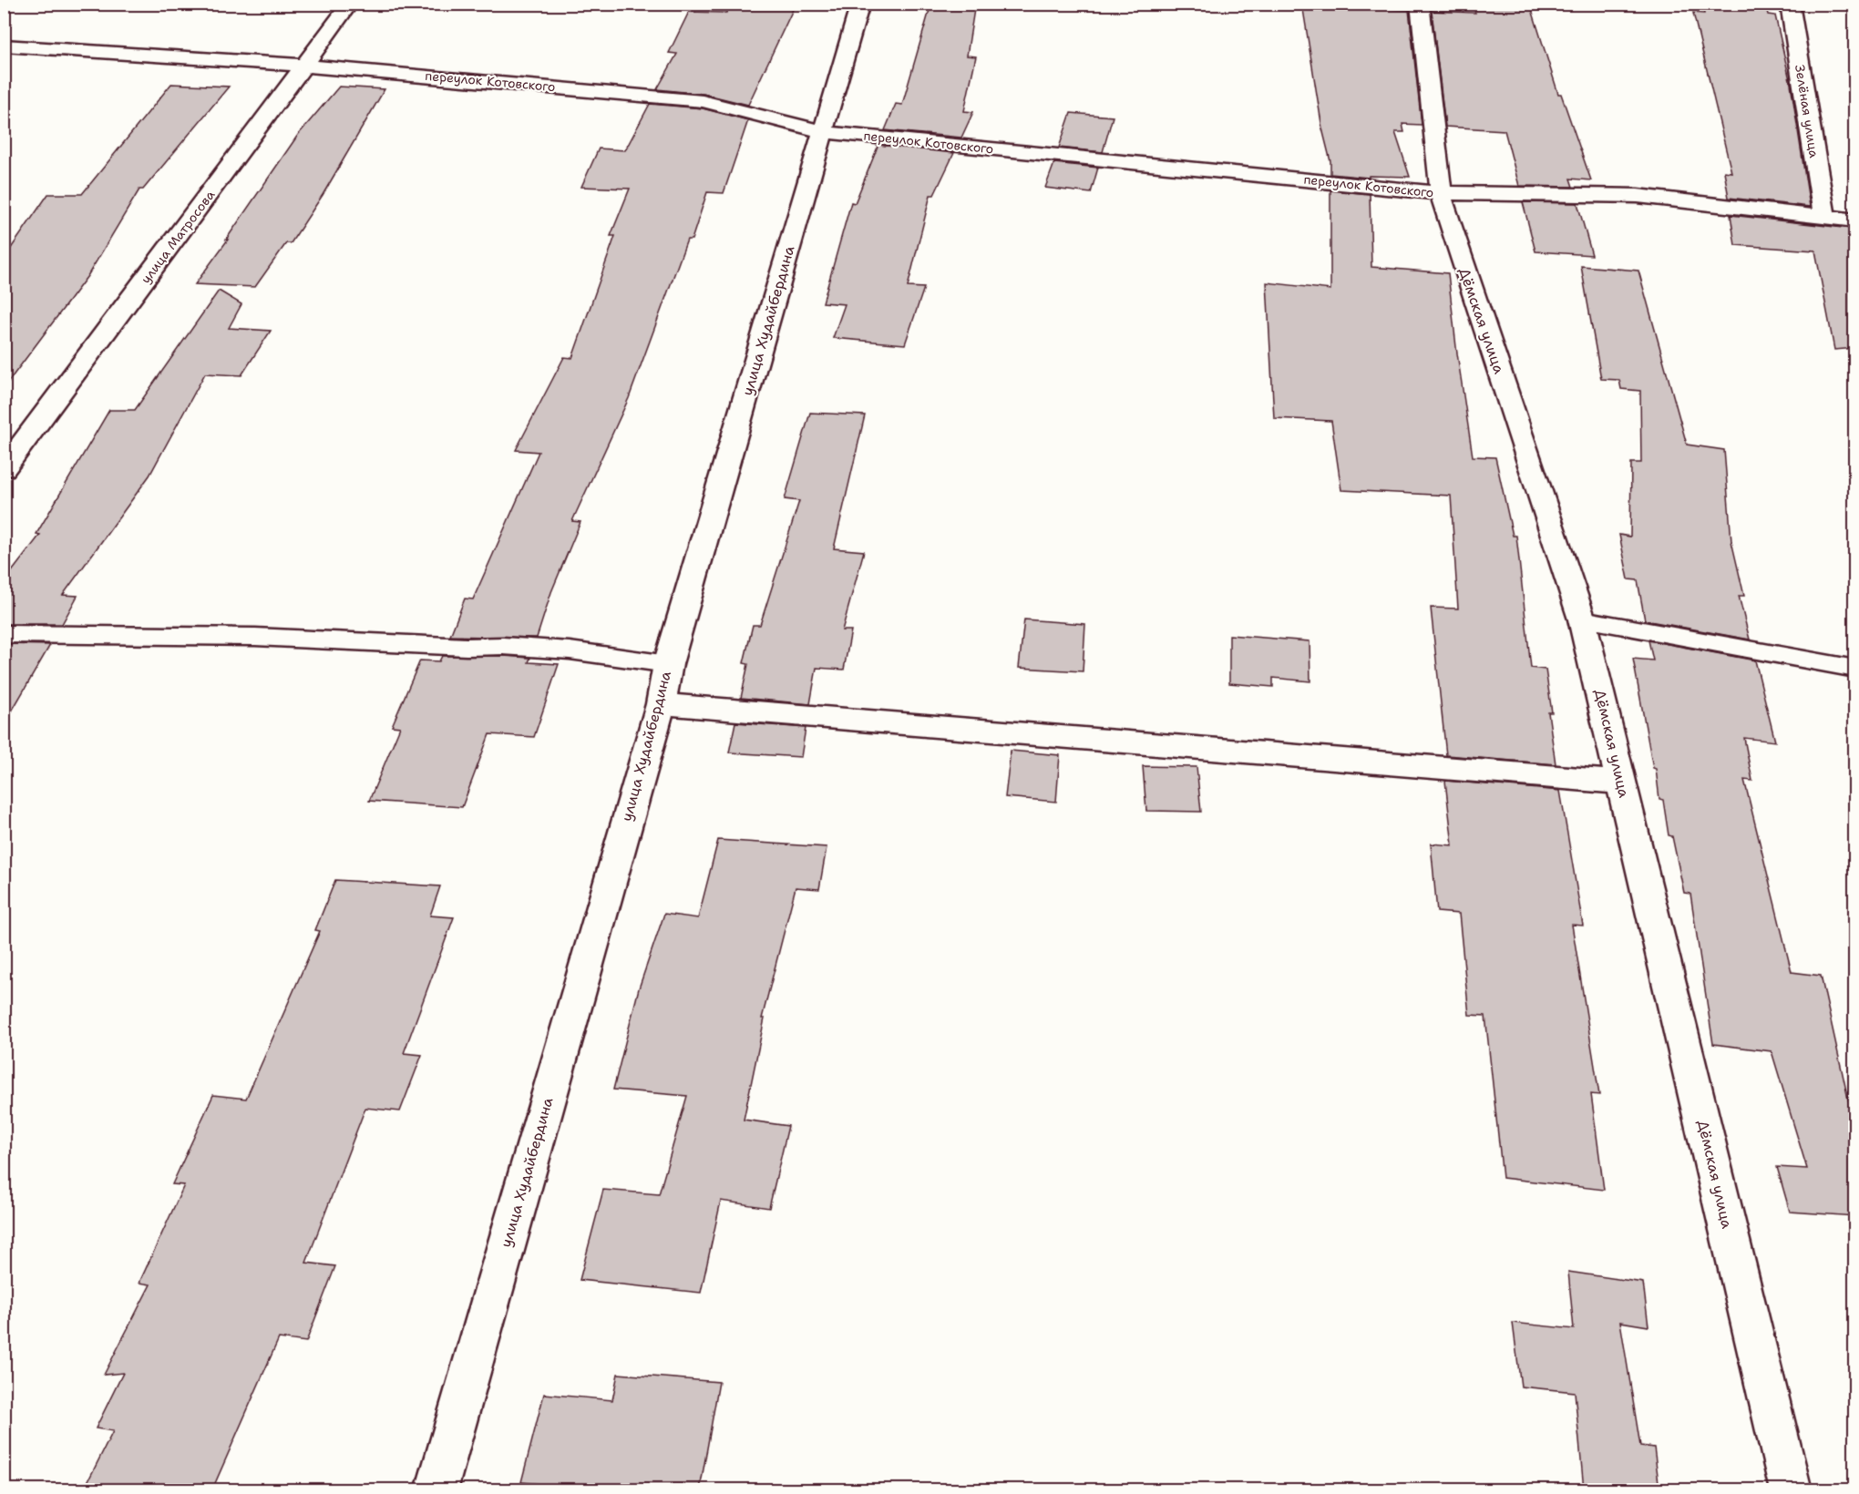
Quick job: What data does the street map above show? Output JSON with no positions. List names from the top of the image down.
{
  "streets": {
    "street": [
      "переулок Котовского",
      "Зелёная улица",
      "улица Матросова",
      "улица Худайбердина",
      "Дёмская улица"
    ]
  },
  "crossings": [
    ["переулок Котовского", "Зелёная улица"],
    ["переулок Котовского", "улица Матросова"],
    ["переулок Котовского", "улица Худайбердина"],
    ["переулок Котовского", "Дёмская улица"]
  ]
}
